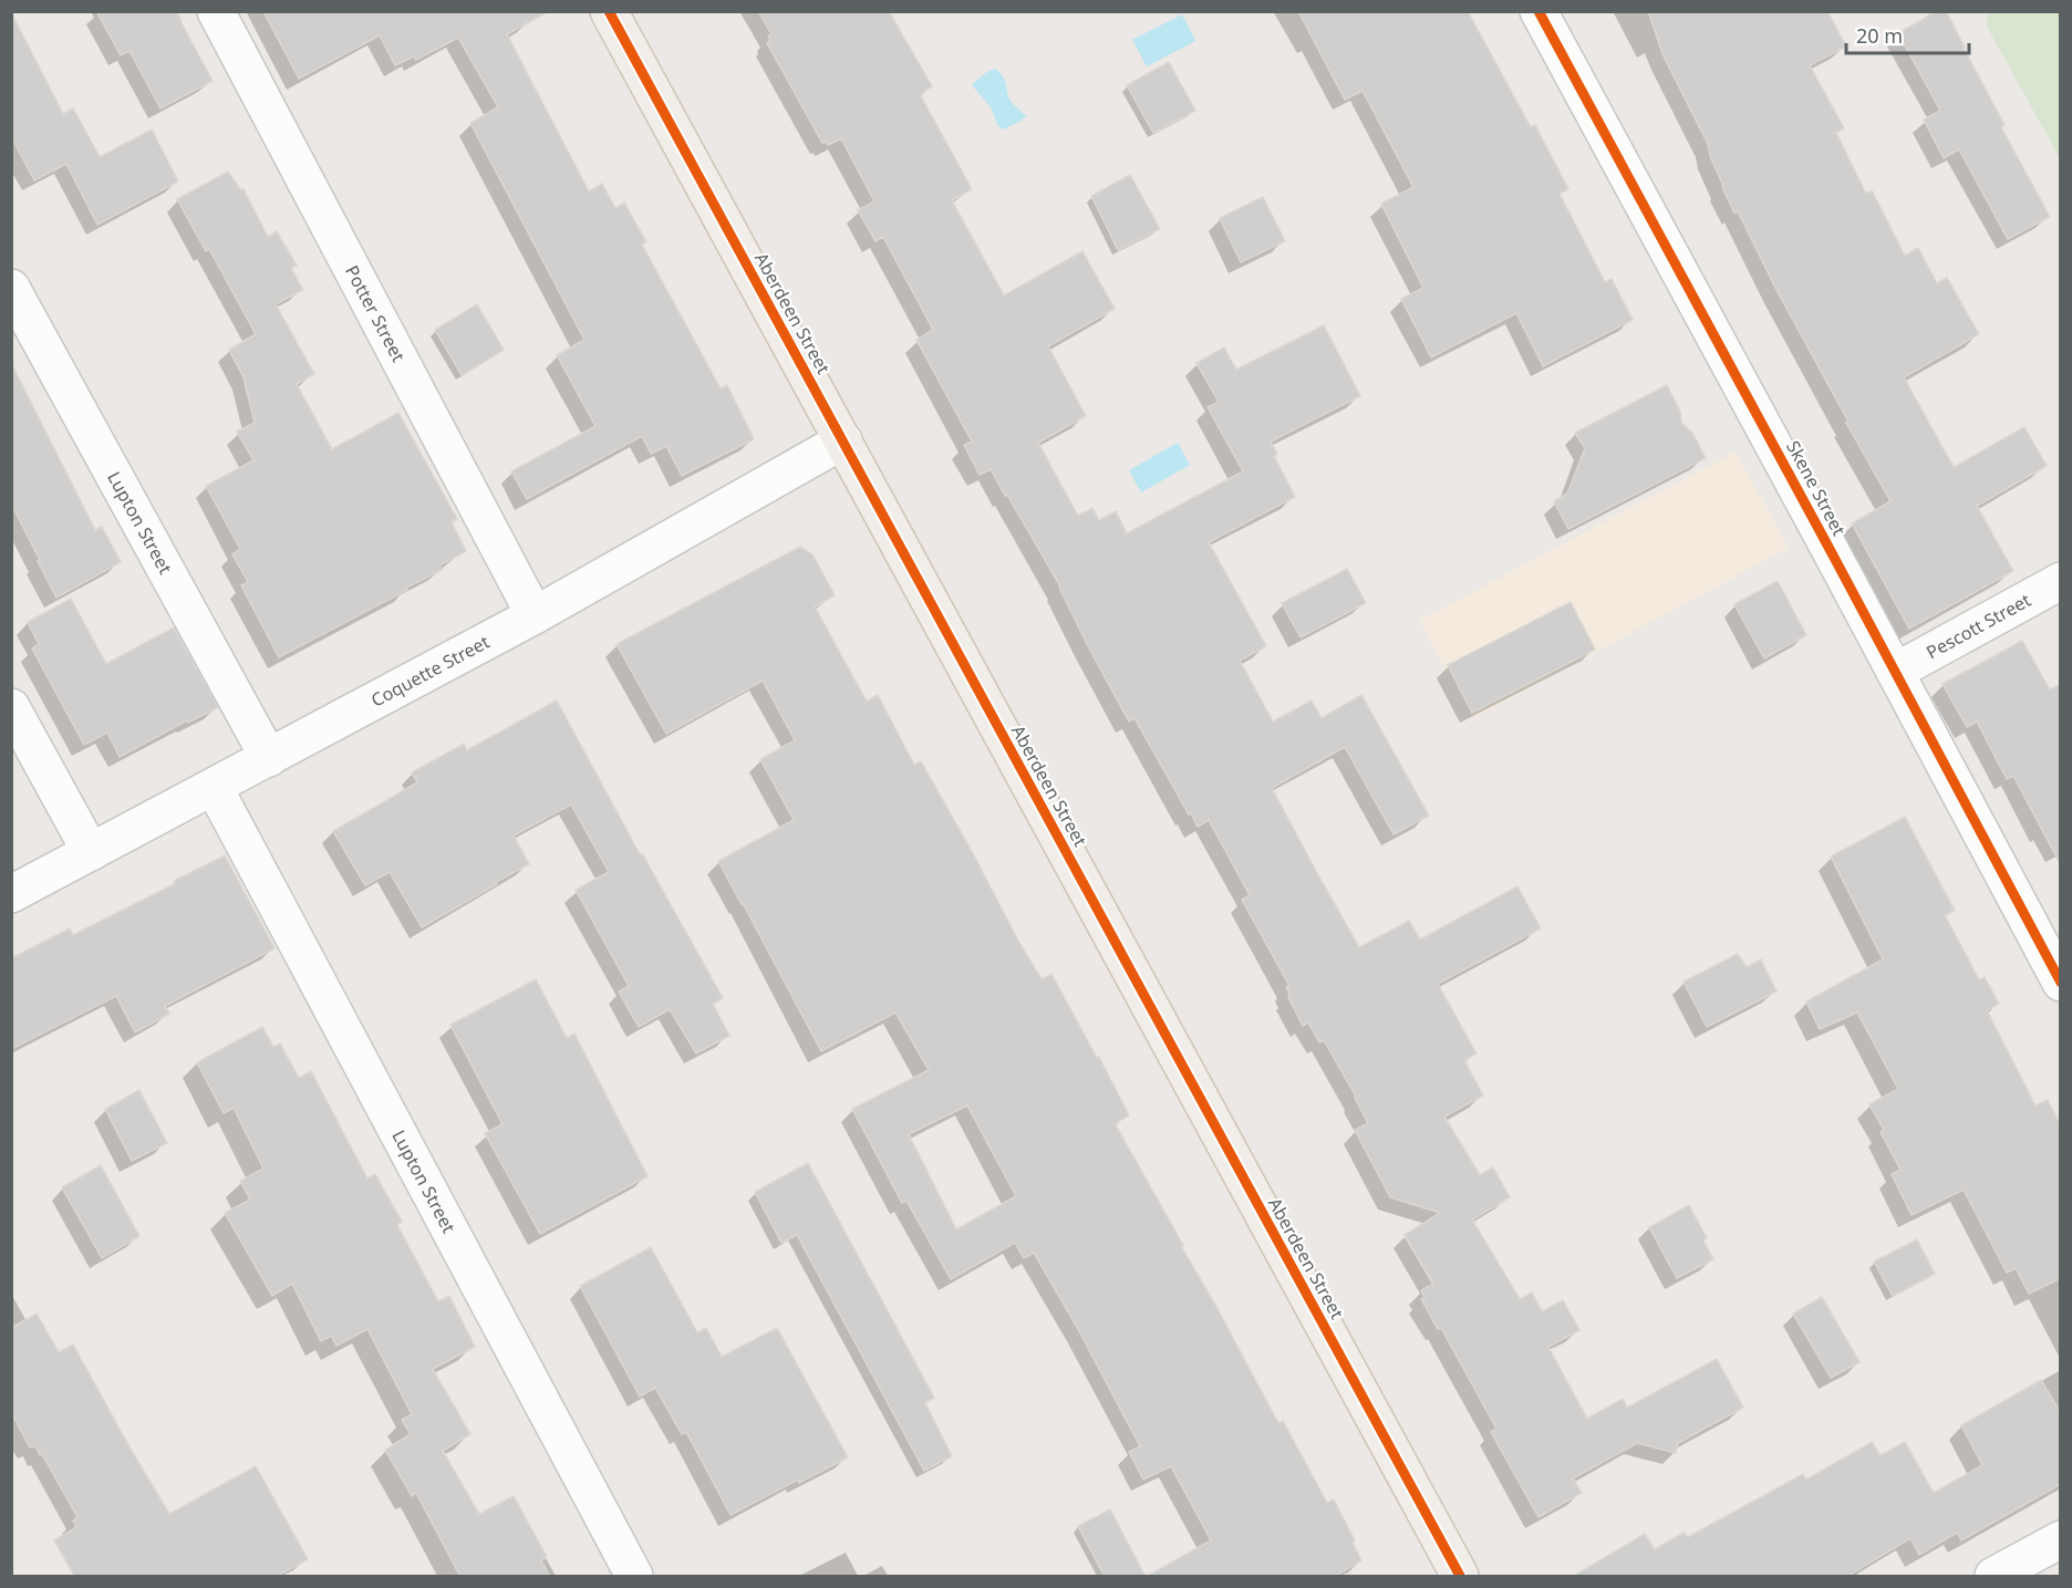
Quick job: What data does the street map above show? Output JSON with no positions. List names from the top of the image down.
{
  "streets": {
    "main road": ["Aberdeen Street"],
    "street": [
      "Potter Street",
      "Skene Street",
      "Lupton Street",
      "Pescott Street",
      "Coquette Street"
    ]
  },
  "crossings": [
    ["Potter Street", "Coquette Street"],
    ["Aberdeen Street", "Coquette Street"],
    ["Skene Street", "Pescott Street"],
    ["Lupton Street", "Coquette Street"]
  ],
  "scale_bar": "20 m"
}
